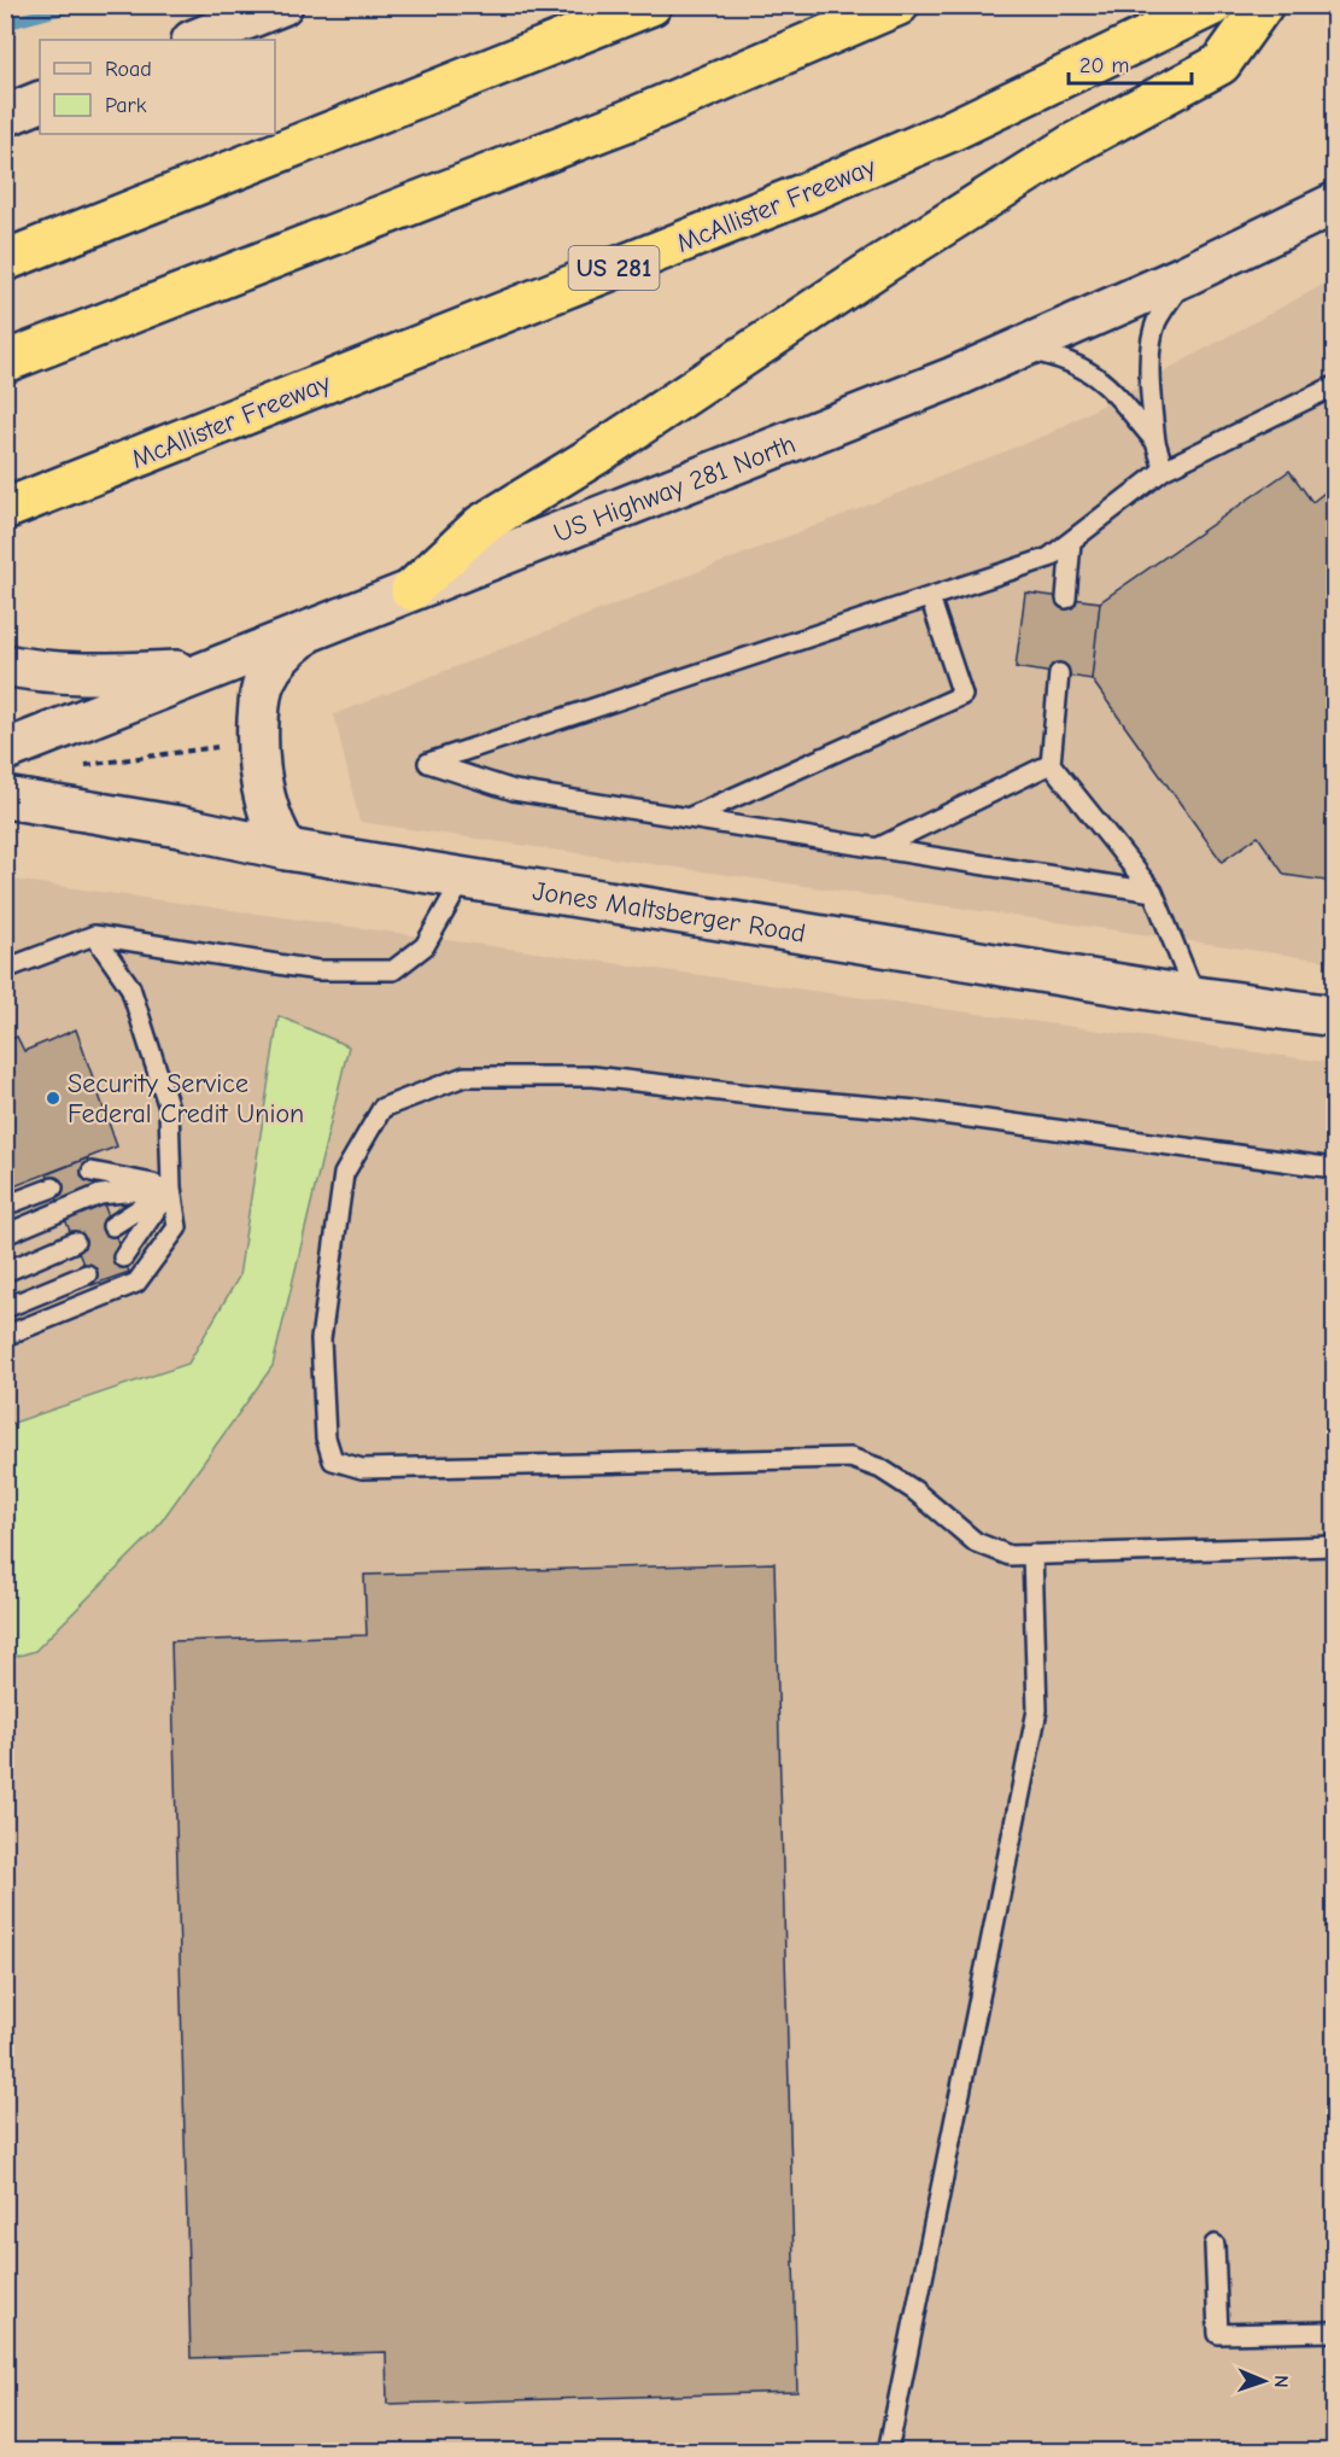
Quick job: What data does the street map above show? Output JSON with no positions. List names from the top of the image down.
{
  "streets": {
    "highway": ["McAllister Freeway", "US 281"],
    "main road": ["US Highway 281 North", "Jones Maltsberger Road"]
  },
  "places": ["Security Service Federal Credit Union"],
  "legend": ["Road", "Park"],
  "scale_bar": "20 m",
  "north": "right"
}
